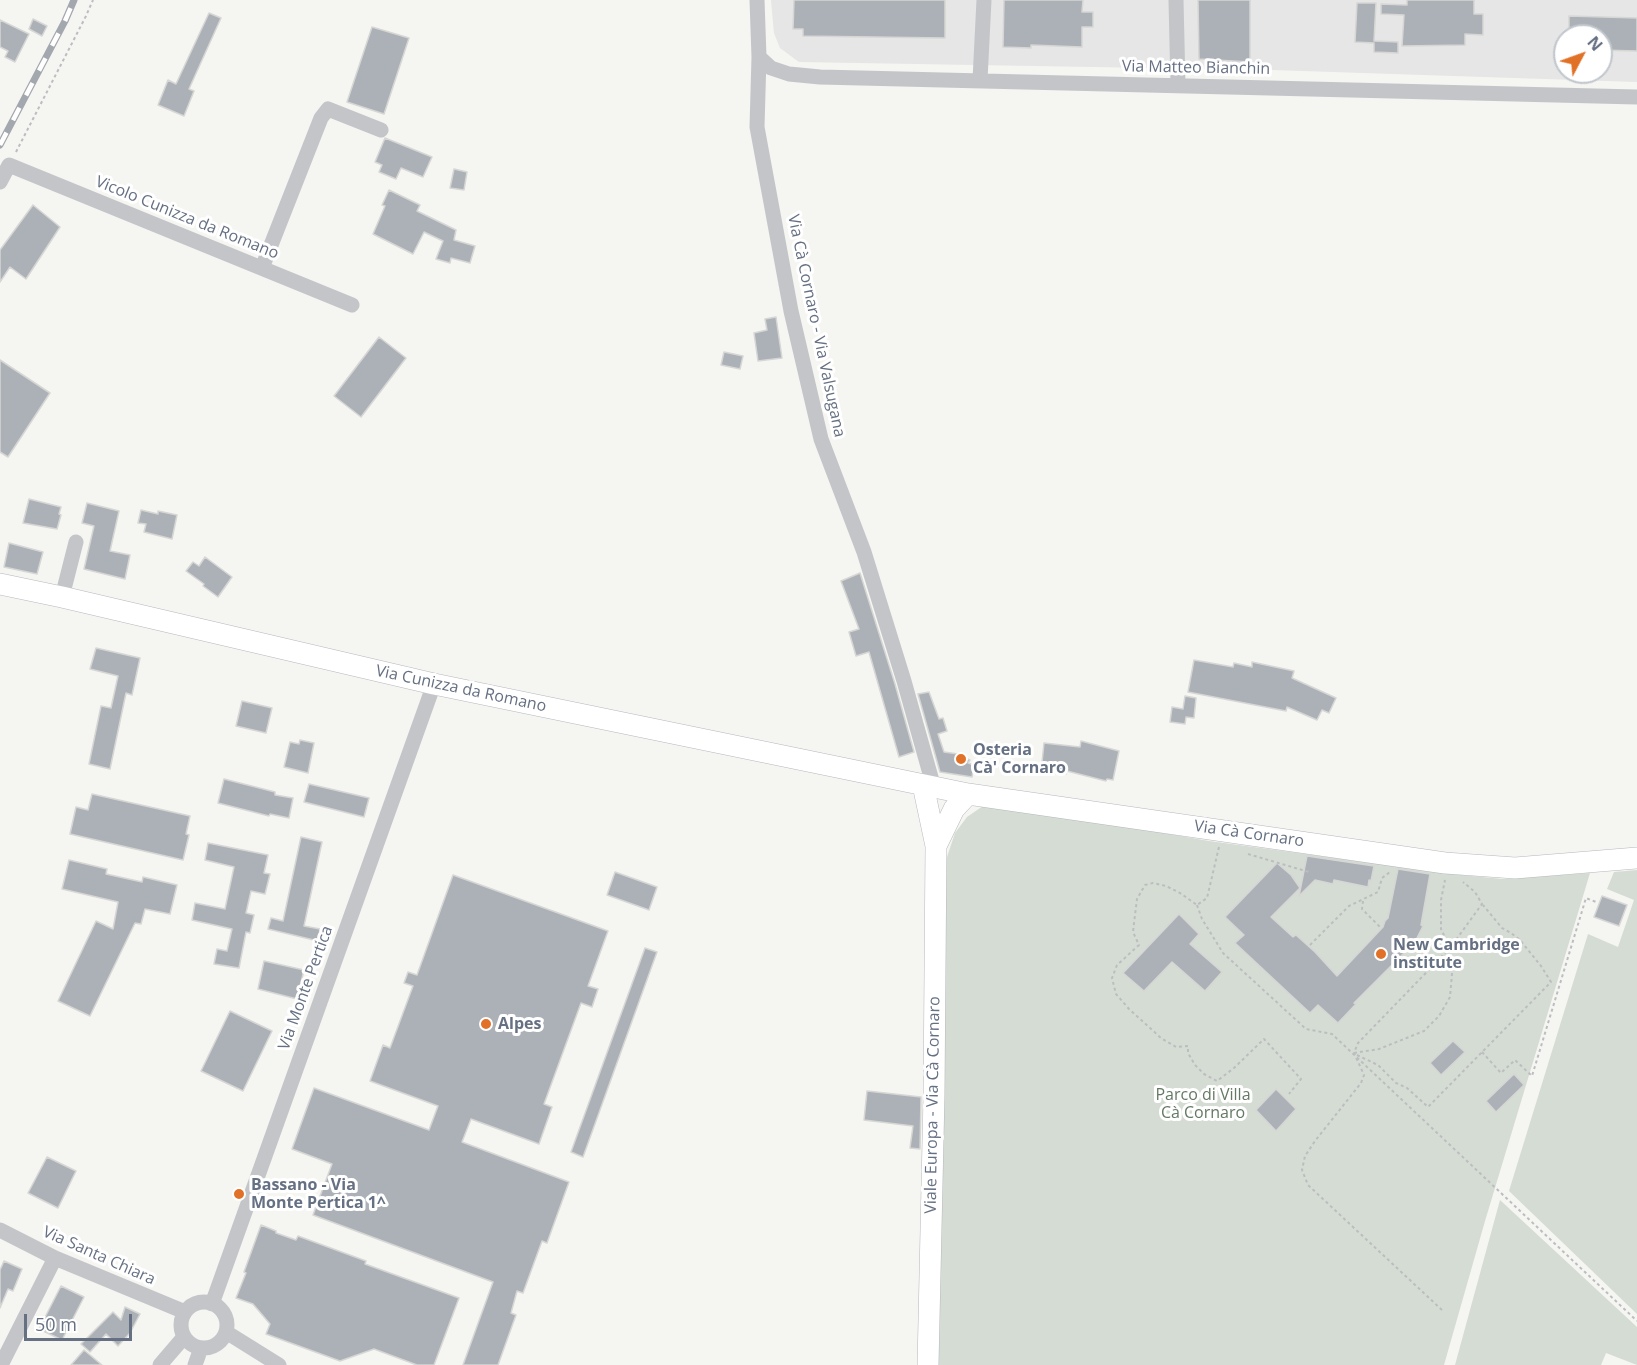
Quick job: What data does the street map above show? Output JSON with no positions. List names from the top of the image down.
{
  "streets": {
    "main road": ["Via Cunizza da Romano", "Via Cà Cornaro", "Viale Europa - Via Cà Cornaro"],
    "street": [
      "Via Matteo Bianchin",
      "Vicolo Cunizza da Romano",
      "Via Cà Cornaro - Via Valsugana",
      "Via Monte Pertica",
      "Via Santa Chiara"
    ]
  },
  "crossings": [
    ["Via Matteo Bianchin", "Via Cà Cornaro - Via Valsugana"],
    ["Via Cà Cornaro - Via Valsugana", "Via Cunizza da Romano"],
    ["Via Cà Cornaro - Via Valsugana", "Via Cà Cornaro"],
    ["Via Cunizza da Romano", "Via Cà Cornaro"],
    ["Via Cunizza da Romano", "Via Monte Pertica"],
    ["Via Monte Pertica", "Via Santa Chiara"]
  ],
  "parks": ["Parco di Villa Cà Cornaro"],
  "places": [
    "Osteria Cà' Cornaro",
    "New Cambridge institute",
    "Alpes",
    "Bassano - Via Monte Pertica 1^"
  ],
  "scale_bar": "50 m",
  "north": "top right"
}
